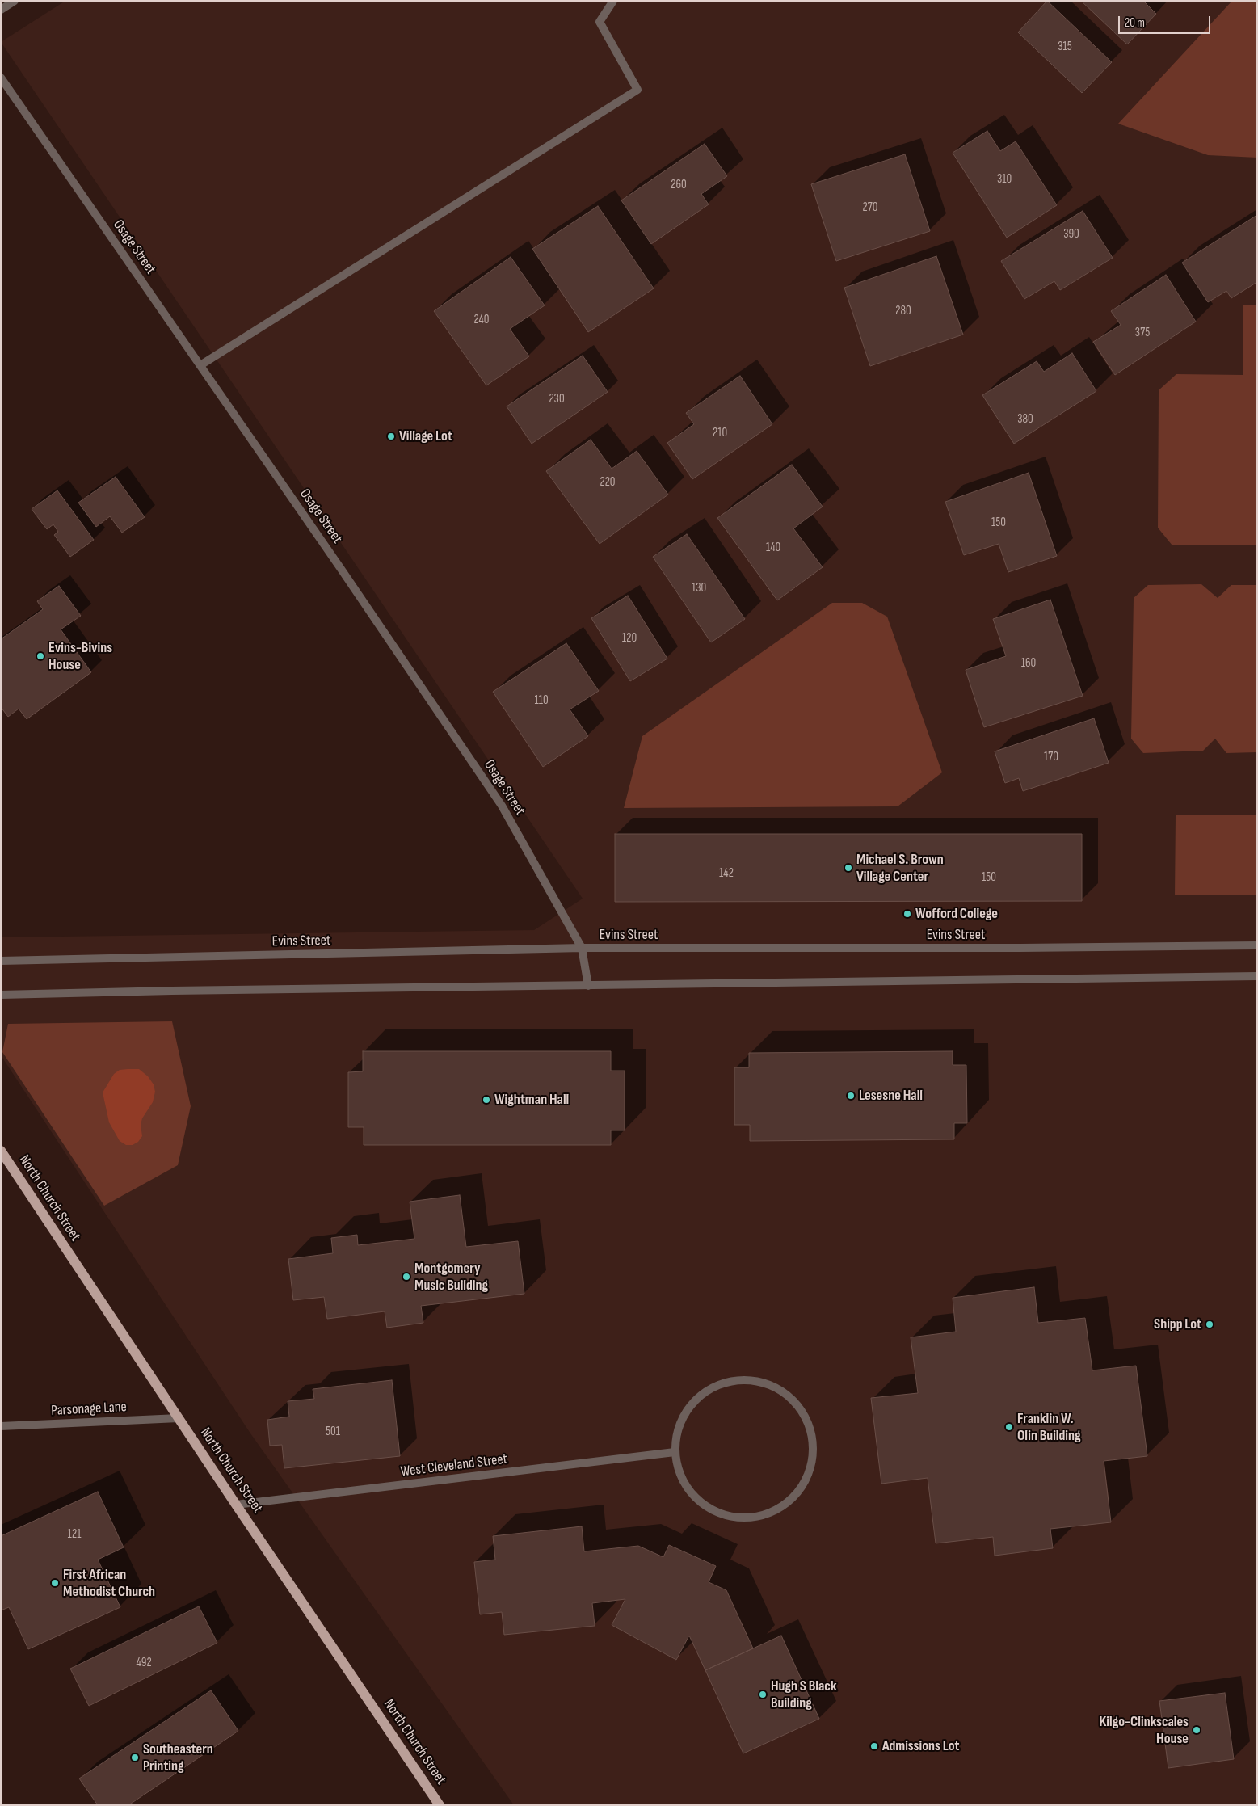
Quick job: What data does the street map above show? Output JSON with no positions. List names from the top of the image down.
{
  "streets": {
    "main road": ["North Church Street"],
    "street": [
      "Osage Street",
      "Evins Street",
      "Parsonage Lane",
      "West Cleveland Street"
    ]
  },
  "crossings": [
    ["Osage Street", "Evins Street"],
    ["North Church Street", "Parsonage Lane"],
    ["North Church Street", "West Cleveland Street"]
  ],
  "places": [
    "Village Lot",
    "Evins-Bivins House",
    "Michael S. Brown Village Center",
    "Wofford College",
    "Lesesne Hall",
    "Wightman Hall",
    "Montgomery Music Building",
    "Shipp Lot",
    "Franklin W. Olin Building",
    "First African Methodist Church",
    "Hugh S Black Building",
    "Kilgo-Clinkscales House",
    "Admissions Lot",
    "Southeastern Printing"
  ],
  "house_numbers": [
    "315",
    "310",
    "260",
    "270",
    "390",
    "280",
    "240",
    "375",
    "230",
    "380",
    "210",
    "220",
    "150",
    "140",
    "130",
    "120",
    "160",
    "110",
    "170",
    "142",
    "150",
    "501",
    "121",
    "492"
  ],
  "scale_bar": "20 m"
}
